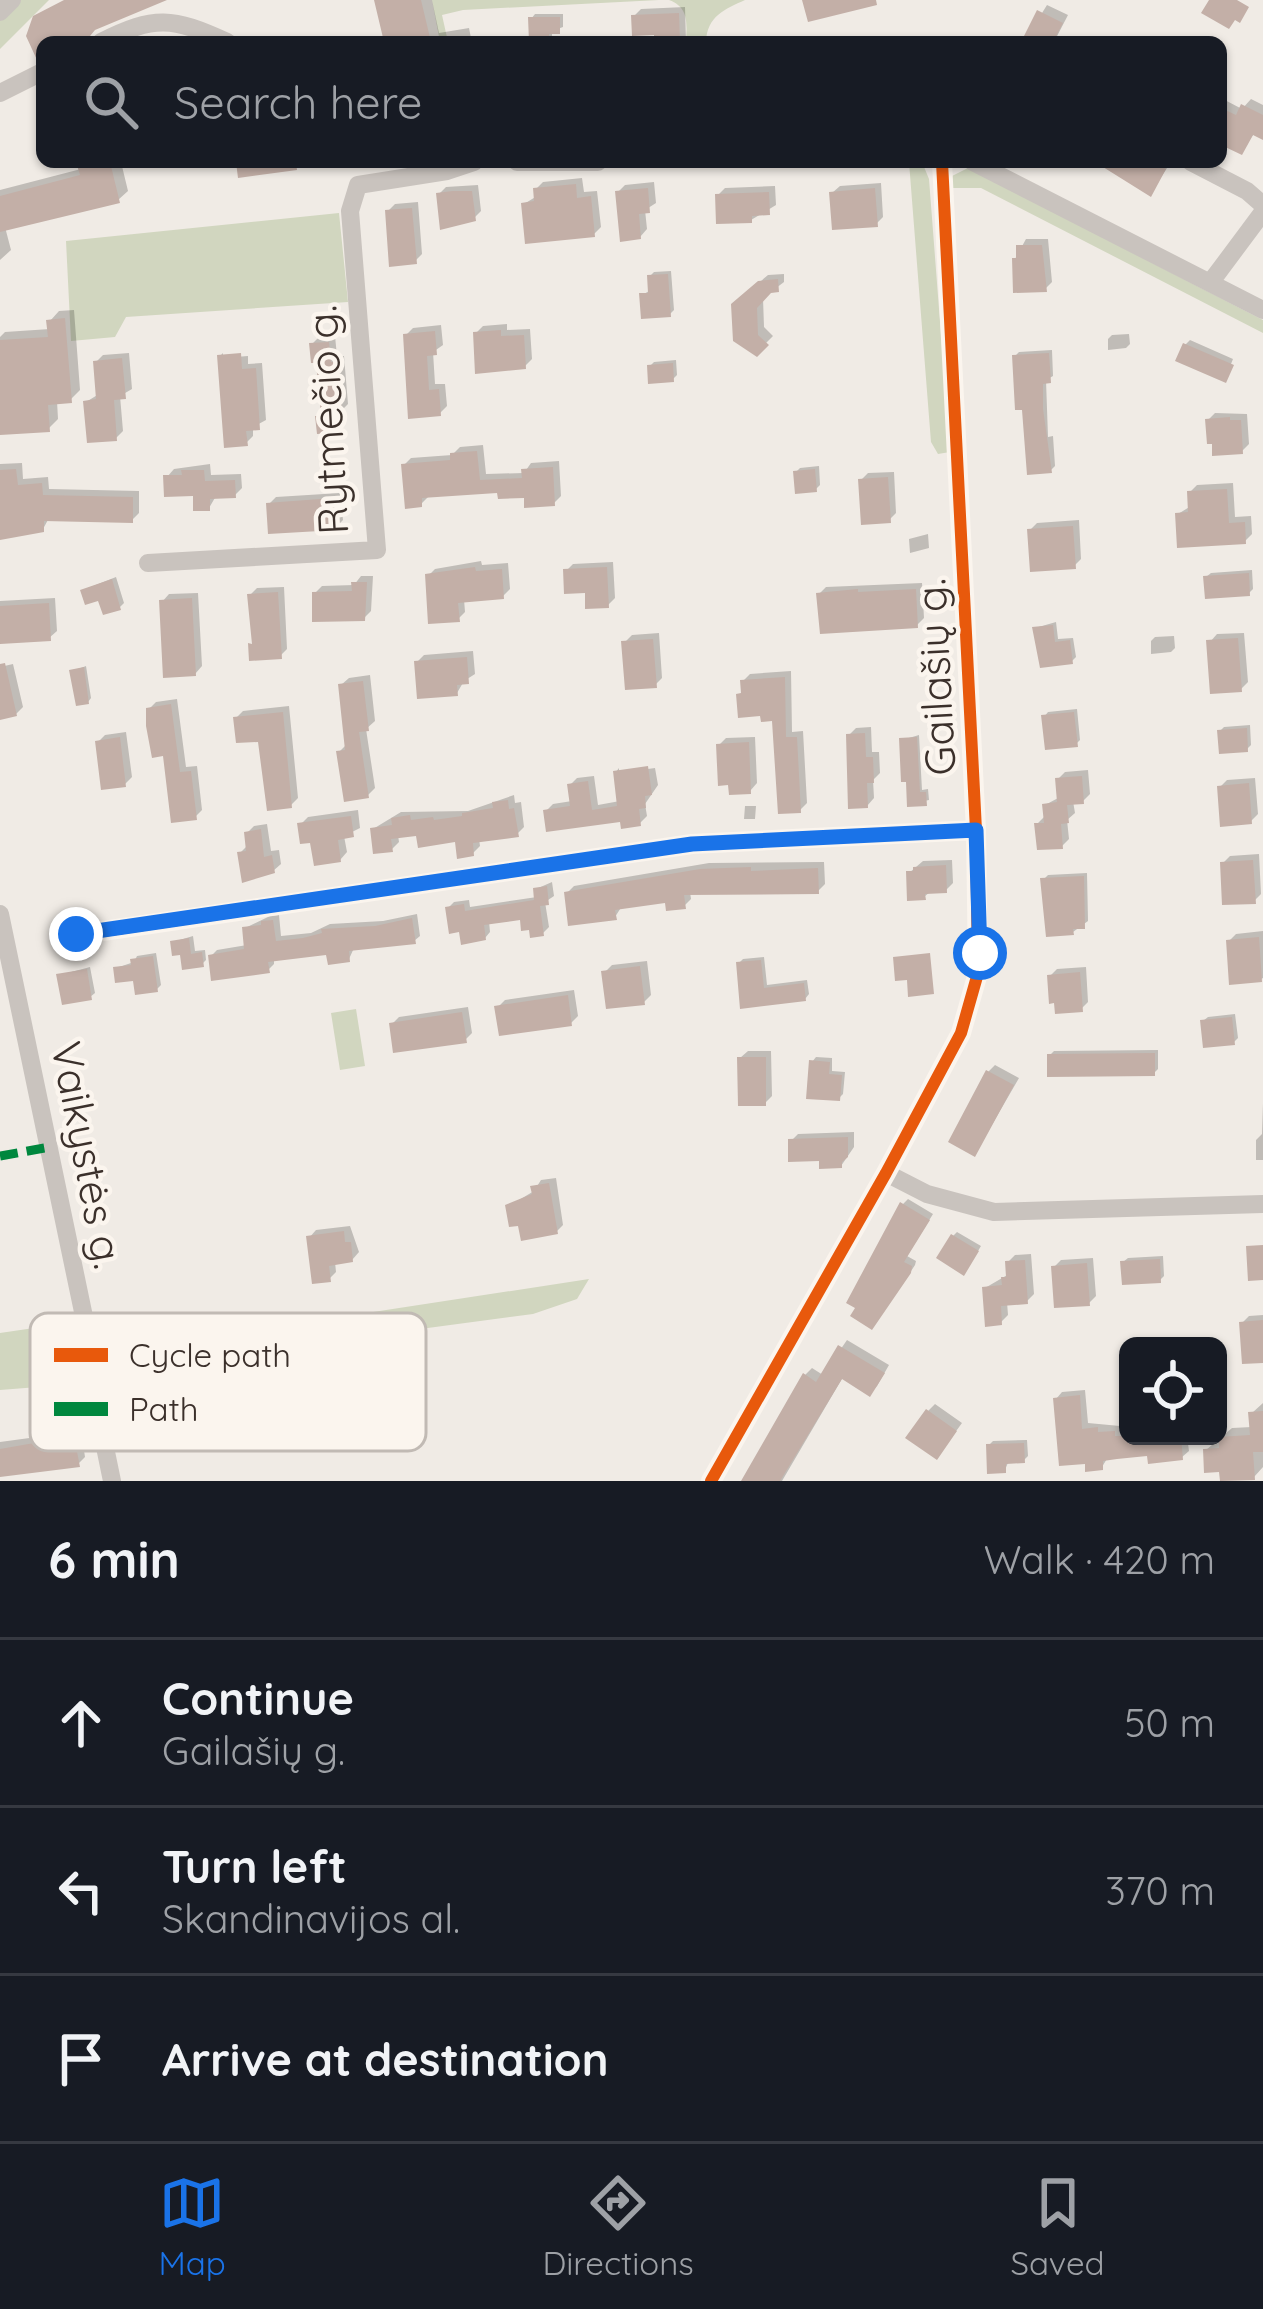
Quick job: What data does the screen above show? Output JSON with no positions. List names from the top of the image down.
{
  "streets": {
    "street": ["Rytmečio g.", "Gailašių g.", "Vaikystės g."]
  },
  "legend": ["Cycle path", "Path"],
  "page": {
    "search": "Search here",
    "heading": ["6 min", "Walk · 420 m"],
    "list": [
      ["Continue", "Gailašių g.", "50 m"],
      ["Turn left", "Skandinavijos al.", "370 m"],
      "Arrive at destination"
    ],
    "nav": ["Map", "Directions", "Saved"]
  }
}
